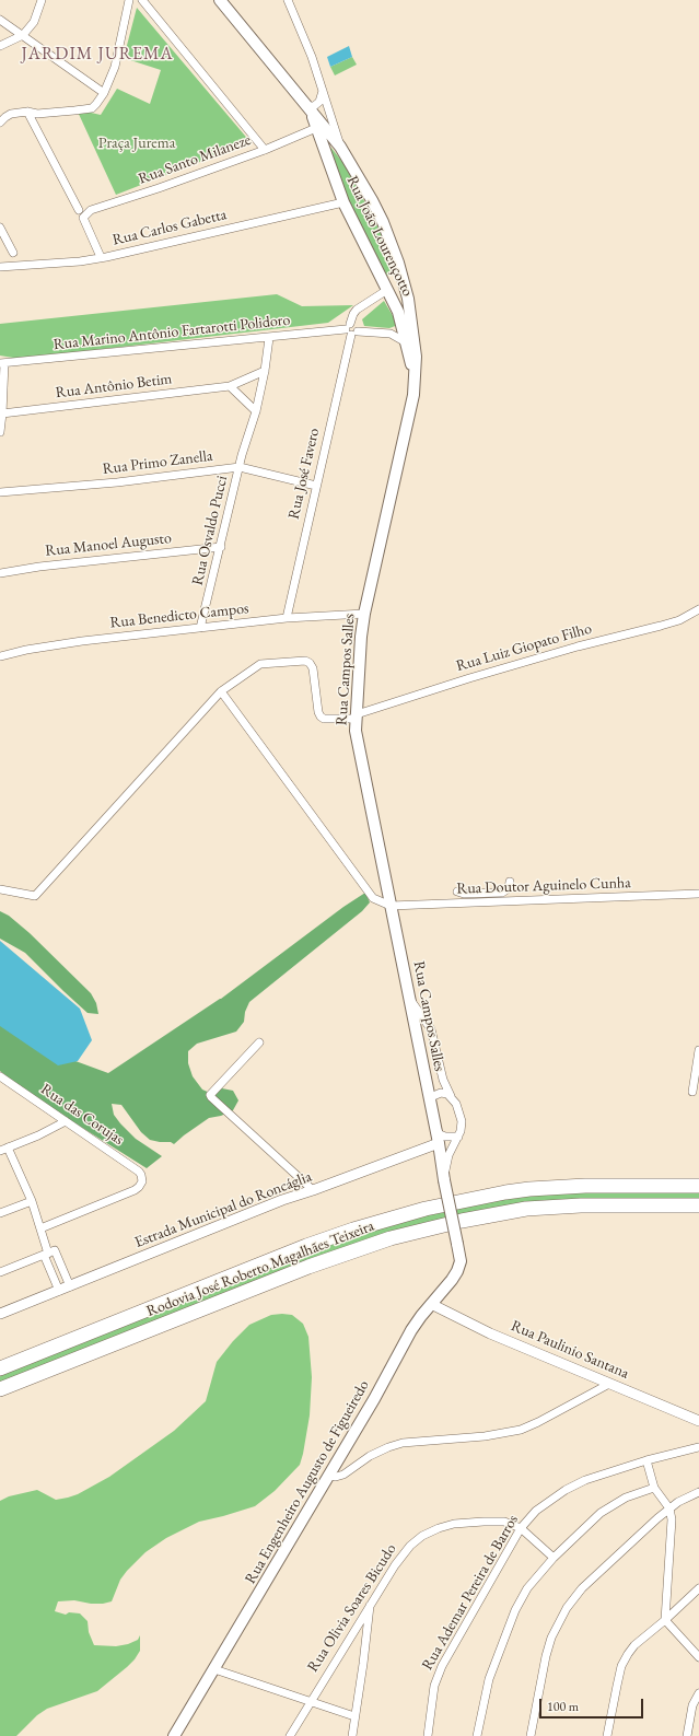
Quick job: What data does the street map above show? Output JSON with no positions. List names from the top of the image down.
{
  "streets": {
    "highway": ["Rodovia José Roberto Magalhães Teixeira"],
    "main road": ["Rua João Lourençotto", "Rua Campos Salles", "Rua Engenheiro Augusto de Figueiredo"],
    "street": [
      "Rua Santo Milaneze",
      "Rua Carlos Gabetta",
      "Rua Marino Antônio Fartarotti Polidoro",
      "Rua Antônio Betim",
      "Rua Primo Zanella",
      "Rua José Favero",
      "Rua Osvaldo Pucci",
      "Rua Manoel Augusto",
      "Rua Benedicto Campos",
      "Rua Luiz Giopato Filho",
      "Rua Doutor Aguinelo Cunha",
      "Rua das Corujas",
      "Estrada Municipal do Roncáglia",
      "Rua Paulinio Santana",
      "Rua Ademar Pereira de Barros",
      "Rua Olivia Soares Bicudo"
    ]
  },
  "crossings": [
    ["Rua Santo Milaneze", "Rua João Lourençotto"],
    ["Rua Santo Milaneze", "Rua Campos Salles"],
    ["Rua Carlos Gabetta", "Rua João Lourençotto"],
    ["Rua João Lourençotto", "Rua Marino Antônio Fartarotti Polidoro"],
    ["Rua João Lourençotto", "Rua José Favero"],
    ["Rua João Lourençotto", "Rua Campos Salles"],
    ["Rua Marino Antônio Fartarotti Polidoro", "Rua José Favero"],
    ["Rua Marino Antônio Fartarotti Polidoro", "Rua Osvaldo Pucci"],
    ["Rua Antônio Betim", "Rua Osvaldo Pucci"],
    ["Rua Primo Zanella", "Rua José Favero"],
    ["Rua Primo Zanella", "Rua Osvaldo Pucci"],
    ["Rua José Favero", "Rua Benedicto Campos"],
    ["Rua Osvaldo Pucci", "Rua Manoel Augusto"],
    ["Rua Osvaldo Pucci", "Rua Benedicto Campos"],
    ["Rua Benedicto Campos", "Rua Campos Salles"],
    ["Rua Luiz Giopato Filho", "Rua Campos Salles"],
    ["Rua Campos Salles", "Rua Doutor Aguinelo Cunha"],
    ["Rua Campos Salles", "Estrada Municipal do Roncáglia"],
    ["Rua Campos Salles", "Rua Engenheiro Augusto de Figueiredo"],
    ["Rua Paulinio Santana", "Rua Engenheiro Augusto de Figueiredo"],
    ["Rua Ademar Pereira de Barros", "Rua Olivia Soares Bicudo"]
  ],
  "districts": ["JARDIM JUREMA"],
  "parks": ["Praça Jurema"],
  "scale_bar": "100 m"
}
